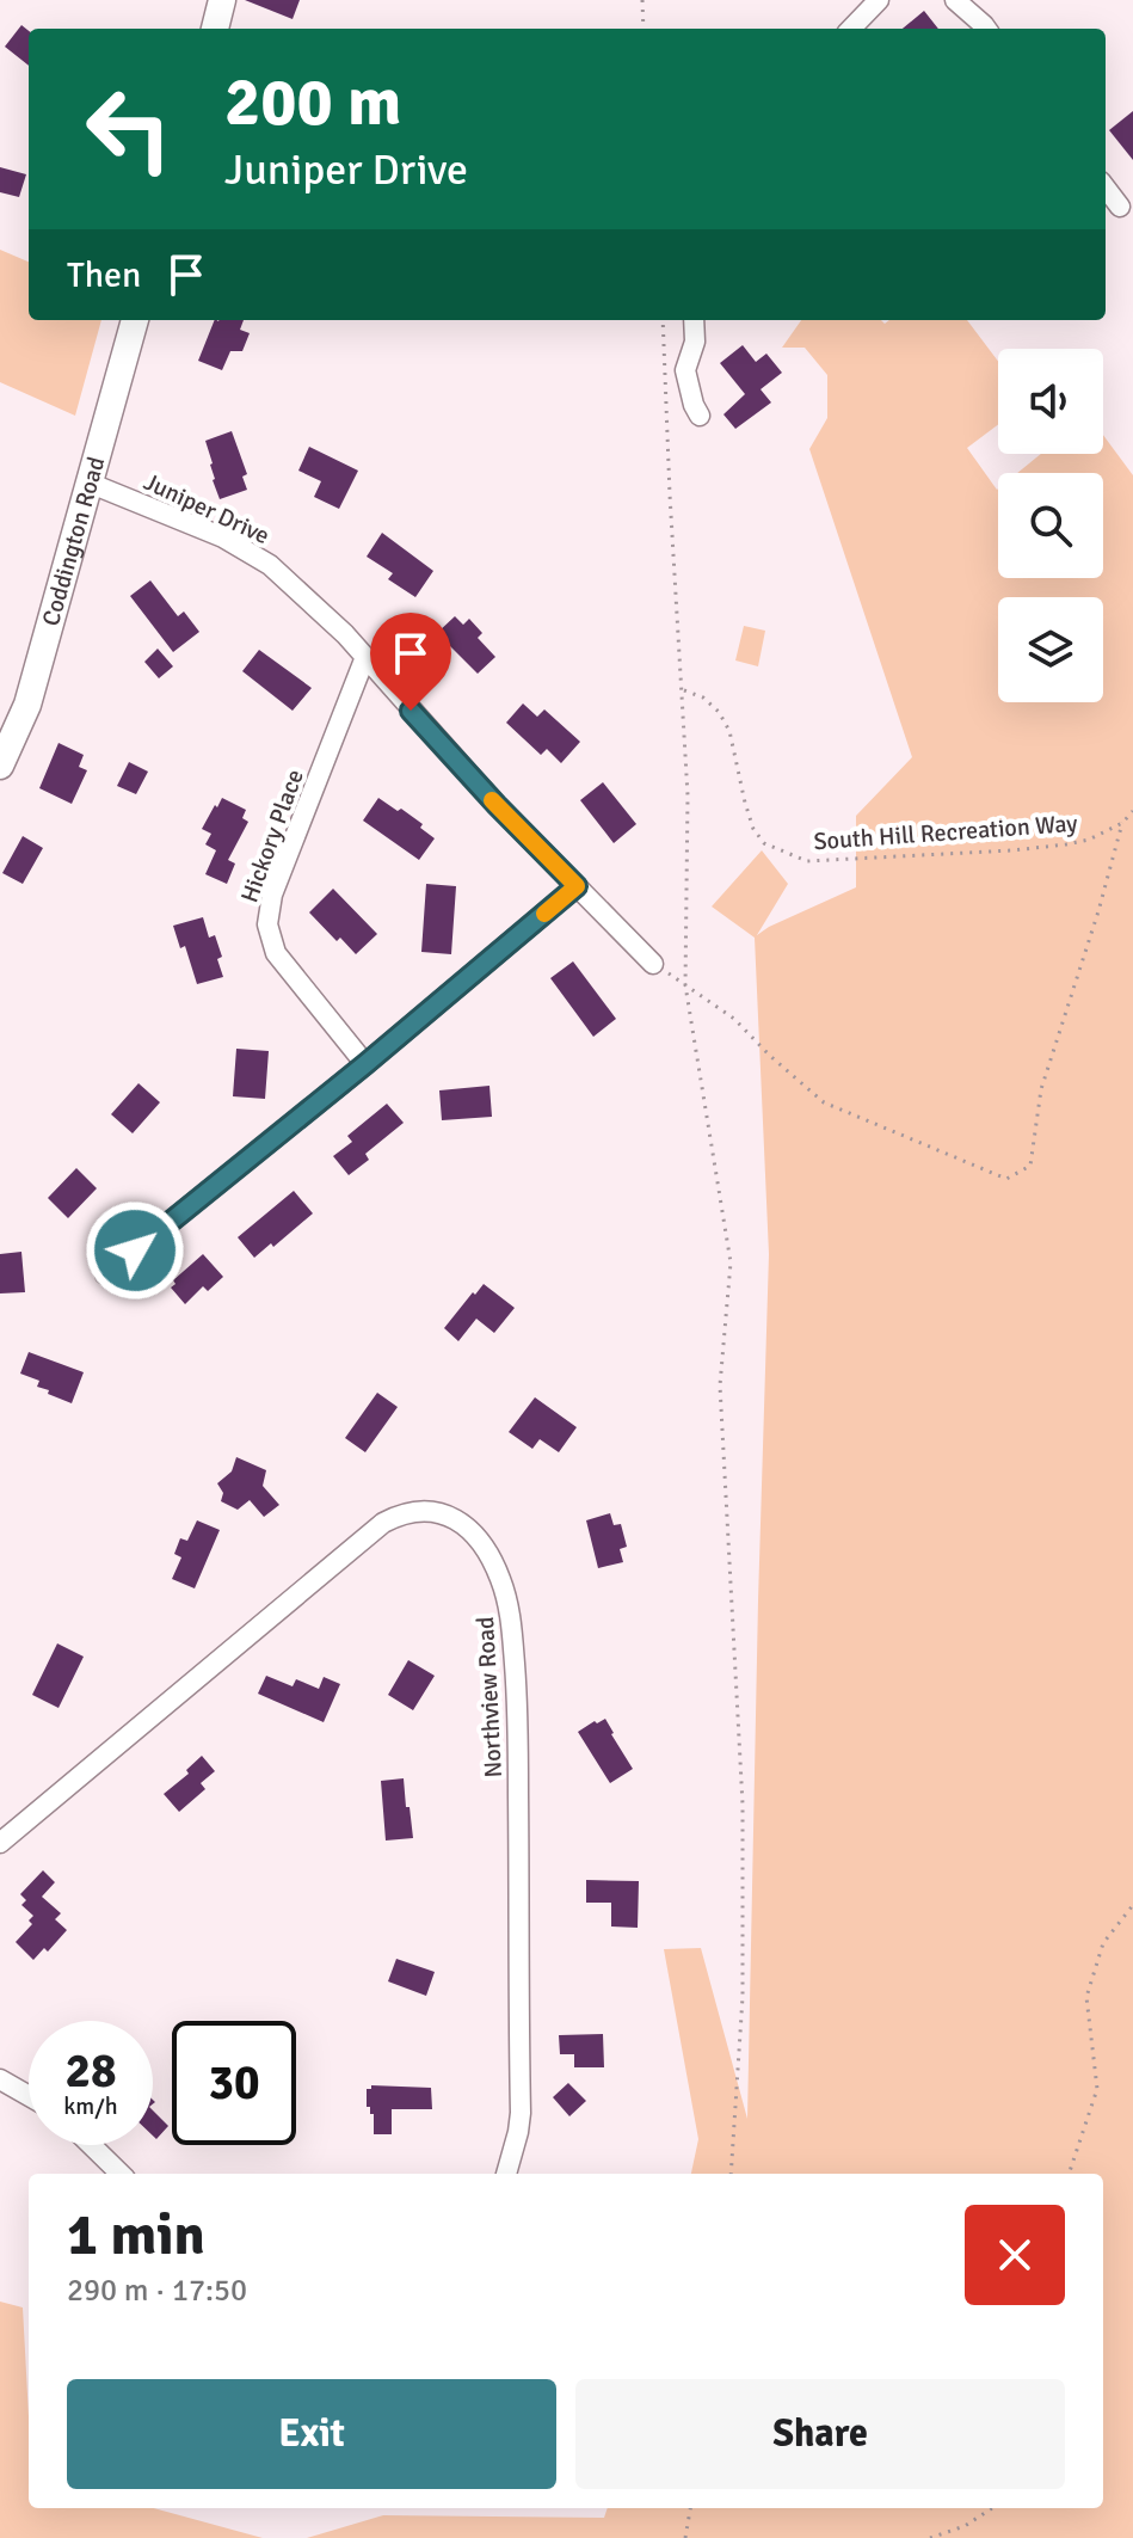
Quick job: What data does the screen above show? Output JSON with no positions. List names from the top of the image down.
{
  "streets": {
    "street": [
      "Juniper Drive",
      "Coddington Road",
      "Hickory Place",
      "Northview Road"
    ],
    "path": ["South Hill Recreation Way"]
  },
  "crossings": [
    ["Juniper Drive", "Coddington Road"],
    ["Juniper Drive", "Hickory Place"]
  ],
  "page": {
    "turn": ["200 m", "Juniper Drive"],
    "then": "Then",
    "speed": "28 km/h",
    "limit": "30",
    "heading": ["1 min", "290 m · 17:50"],
    "buttons": ["Exit", "Share"]
  }
}
